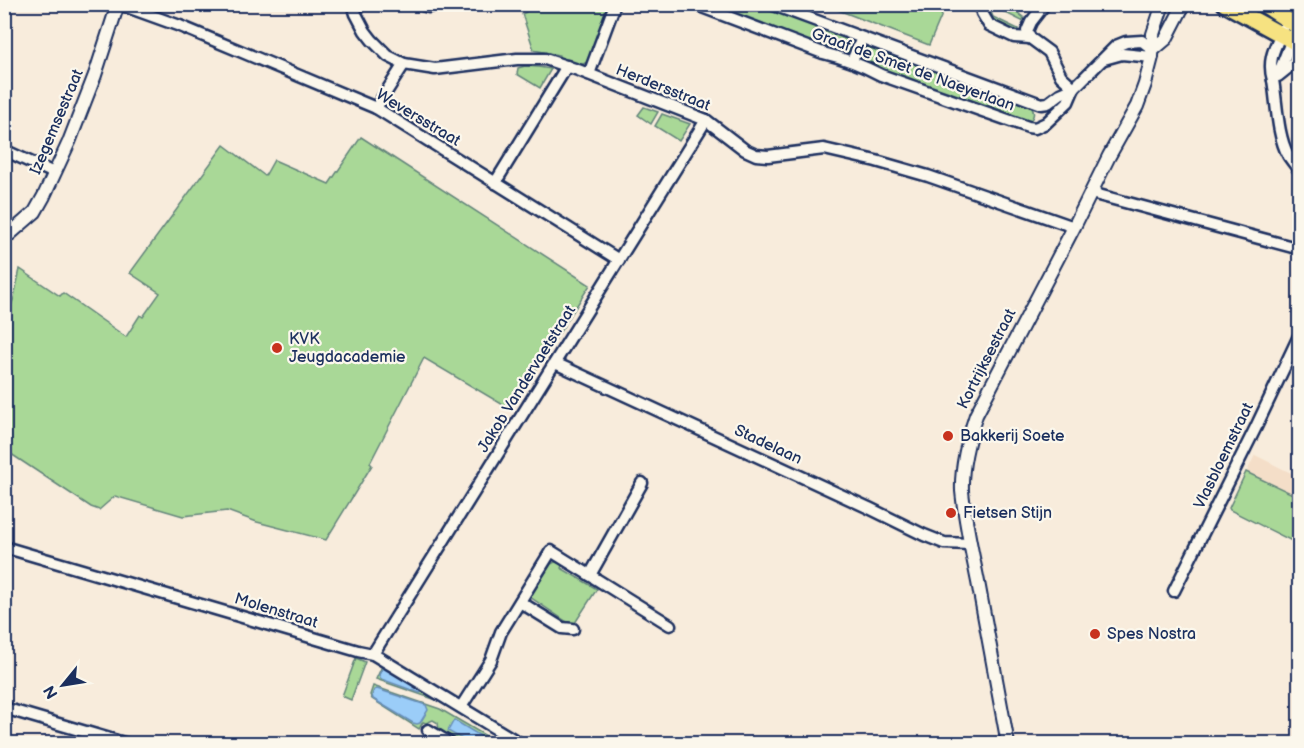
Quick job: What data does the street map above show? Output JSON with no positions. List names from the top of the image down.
{
  "streets": {
    "street": [
      "Graaf de Smet de Naeyerlaan",
      "Herdersstraat",
      "Weversstraat",
      "Izegemsestraat",
      "Kortrijksestraat",
      "Jakob Vandervaetstraat",
      "Stadelaan",
      "Vlasbloemstraat",
      "Molenstraat"
    ]
  },
  "crossings": [
    ["Graaf de Smet de Naeyerlaan", "Kortrijksestraat"],
    ["Herdersstraat", "Kortrijksestraat"],
    ["Herdersstraat", "Jakob Vandervaetstraat"],
    ["Weversstraat", "Izegemsestraat"],
    ["Weversstraat", "Jakob Vandervaetstraat"],
    ["Kortrijksestraat", "Stadelaan"],
    ["Jakob Vandervaetstraat", "Stadelaan"],
    ["Jakob Vandervaetstraat", "Molenstraat"]
  ],
  "places": [
    "KVK Jeugdacademie",
    "Bakkerij Soete",
    "Fietsen Stijn",
    "Spes Nostra"
  ],
  "north": "bottom left"
}
